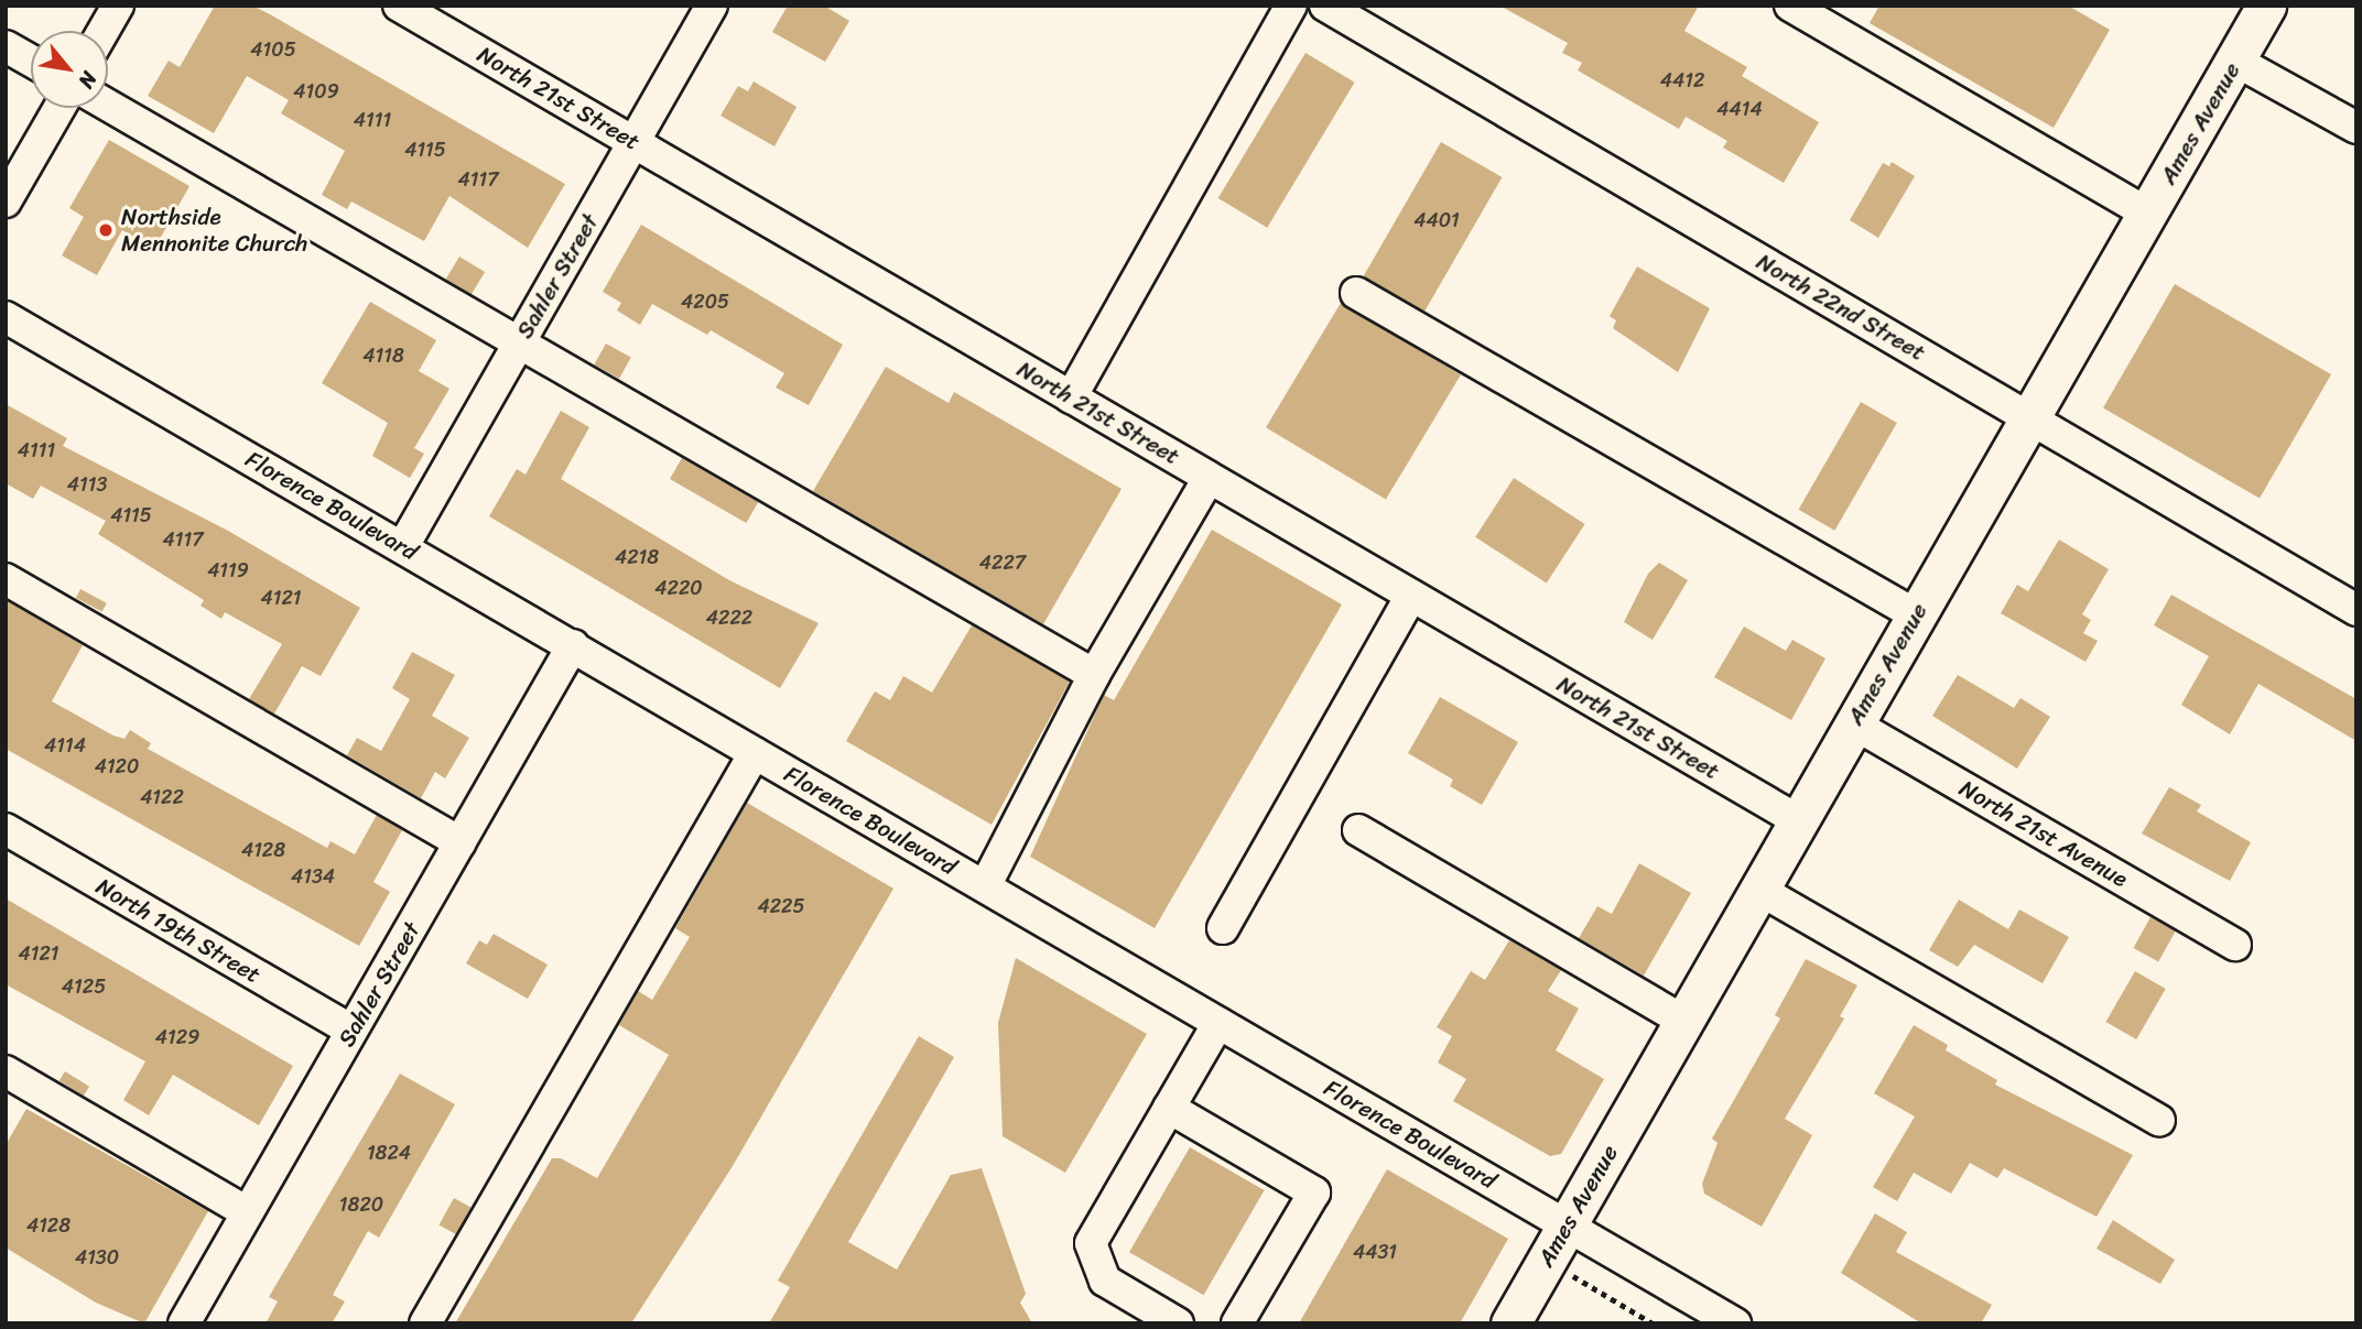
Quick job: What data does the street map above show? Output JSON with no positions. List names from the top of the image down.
{
  "streets": {
    "main road": ["Ames Avenue"],
    "street": [
      "North 21st Street",
      "Sahler Street",
      "North 22nd Street",
      "Florence Boulevard",
      "North 21st Avenue",
      "North 19th Street"
    ]
  },
  "crossings": [
    ["North 21st Street", "Ames Avenue"],
    ["North 21st Street", "Sahler Street"],
    ["Ames Avenue", "North 22nd Street"],
    ["Ames Avenue", "Florence Boulevard"],
    ["Ames Avenue", "North 21st Avenue"],
    ["Sahler Street", "Florence Boulevard"],
    ["Sahler Street", "North 19th Street"]
  ],
  "places": ["Northside Mennonite Church"],
  "house_numbers": [
    "4105",
    "4412",
    "4109",
    "4414",
    "4111",
    "4115",
    "4117",
    "4401",
    "4205",
    "4118",
    "4111",
    "4113",
    "4115",
    "4117",
    "4218",
    "4227",
    "4119",
    "4220",
    "4121",
    "4222",
    "4114",
    "4120",
    "4122",
    "4128",
    "4134",
    "4225",
    "4121",
    "4125",
    "4129",
    "1824",
    "1820",
    "4128",
    "4431",
    "4130"
  ],
  "north": "bottom right"
}
